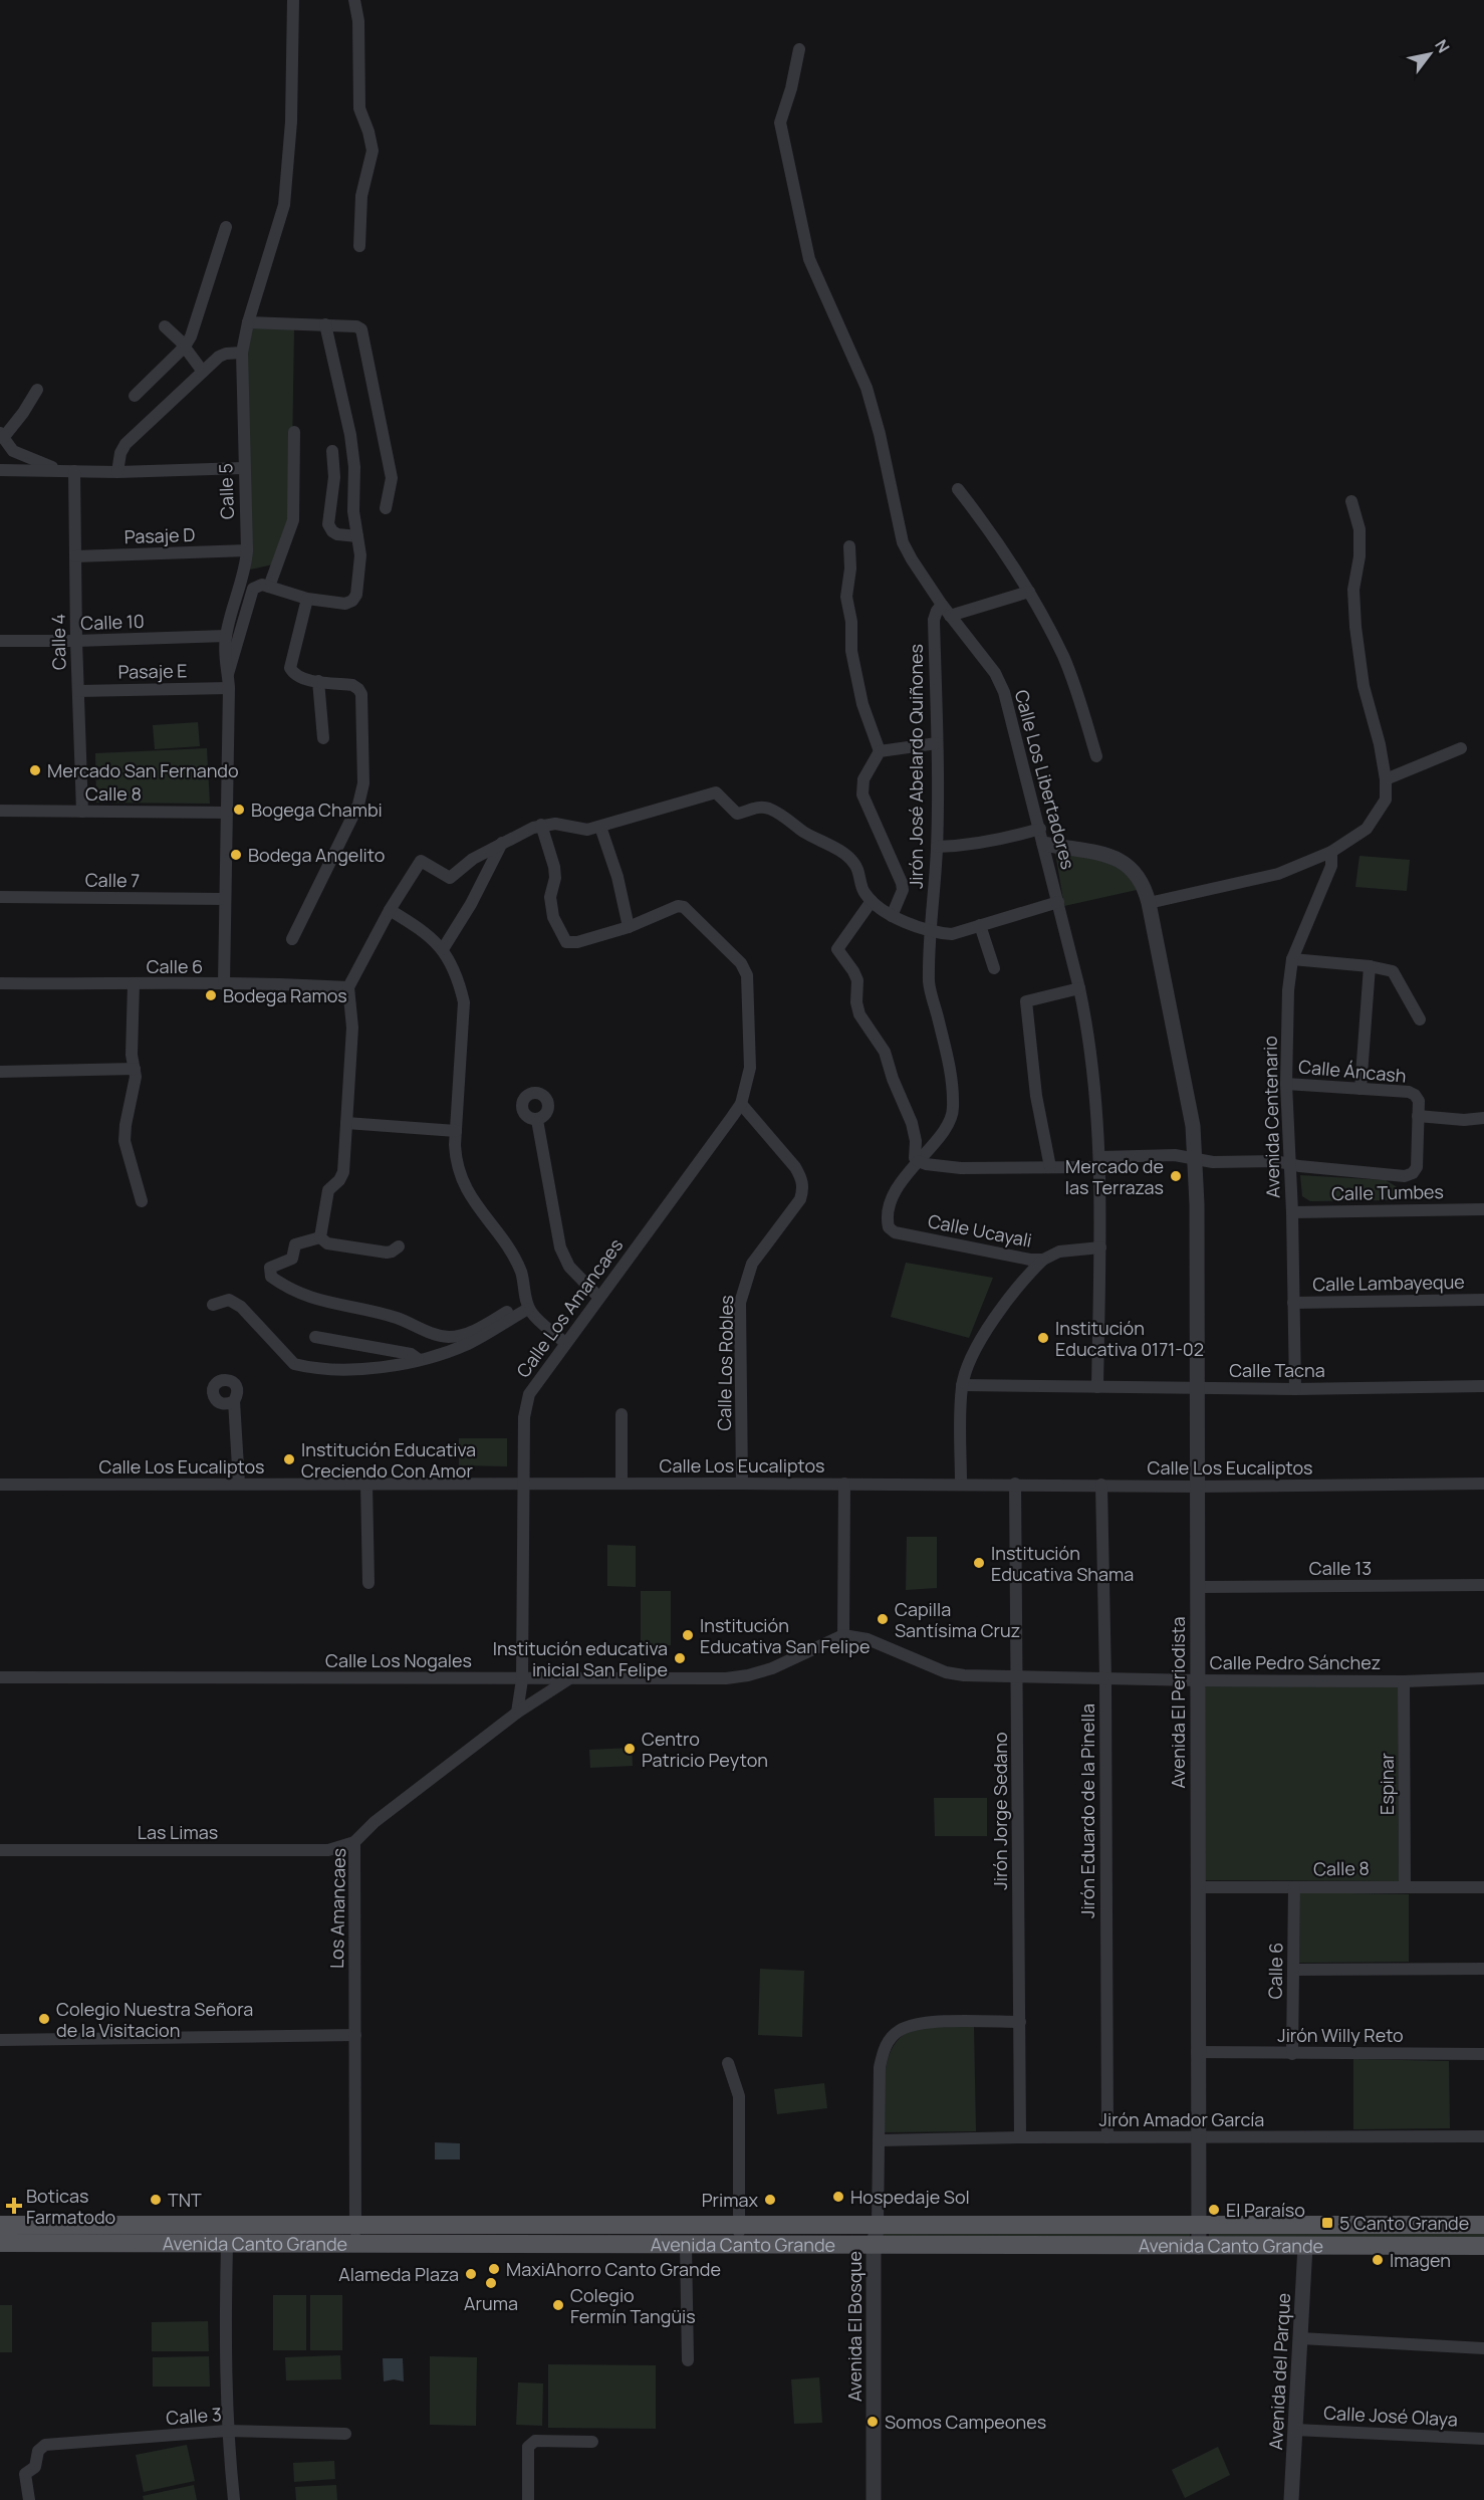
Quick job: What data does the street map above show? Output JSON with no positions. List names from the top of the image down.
{
  "streets": {
    "main road": ["Avenida Canto Grande"],
    "street": [
      "Calle 5",
      "Pasaje D",
      "Calle 10",
      "Calle 4",
      "Pasaje E",
      "Jirón José Abelardo Quiñones",
      "Calle Los Libertadores",
      "Calle 8",
      "Calle 7",
      "Calle 6",
      "Calle Áncash",
      "Avenida Centenario",
      "Calle Tumbes",
      "Calle Ucayali",
      "Calle Lambayeque",
      "Calle Los Amancaes",
      "Calle Los Robles",
      "Calle Tacna",
      "Calle Los Eucaliptos",
      "Calle 13",
      "Calle Los Nogales",
      "Calle Pedro Sánchez",
      "Avenida El Periodista",
      "Espinar",
      "Jirón Jorge Sedano",
      "Jirón Eduardo de la Pinella",
      "Las Limas",
      "Los Amancaes",
      "Jirón Willy Reto",
      "Jirón Amador García",
      "Avenida El Bosque",
      "Avenida del Parque",
      "Calle 3",
      "Calle José Olaya"
    ]
  },
  "crossings": [
    ["Calle 5", "Pasaje D"],
    ["Calle 5", "Calle 10"],
    ["Calle 5", "Pasaje E"],
    ["Calle 5", "Calle 8"],
    ["Calle 5", "Calle 7"],
    ["Calle 5", "Calle 6"],
    ["Pasaje D", "Calle 4"],
    ["Calle 10", "Calle 4"],
    ["Calle 4", "Pasaje E"],
    ["Calle 4", "Calle 8"],
    ["Jirón José Abelardo Quiñones", "Calle Los Libertadores"],
    ["Jirón José Abelardo Quiñones", "Calle Ucayali"],
    ["Calle Los Libertadores", "Calle Ucayali"],
    ["Calle Los Libertadores", "Calle Tacna"],
    ["Calle Los Libertadores", "Avenida El Periodista"],
    ["Calle 8", "Calle 6"],
    ["Calle 8", "Avenida El Periodista"],
    ["Calle 8", "Espinar"],
    ["Calle 6", "Jirón Willy Reto"],
    ["Calle Áncash", "Avenida Centenario"],
    ["Avenida Centenario", "Calle Tumbes"],
    ["Avenida Centenario", "Calle Lambayeque"],
    ["Avenida Centenario", "Calle Tacna"],
    ["Calle Los Amancaes", "Calle Los Robles"],
    ["Calle Los Amancaes", "Calle Los Eucaliptos"],
    ["Calle Los Amancaes", "Calle Los Nogales"],
    ["Calle Los Amancaes", "Los Amancaes"],
    ["Calle Los Robles", "Calle Los Eucaliptos"],
    ["Calle Tacna", "Avenida El Periodista"],
    ["Calle Los Eucaliptos", "Avenida El Periodista"],
    ["Calle Los Eucaliptos", "Jirón Jorge Sedano"],
    ["Calle Los Eucaliptos", "Jirón Eduardo de la Pinella"],
    ["Calle 13", "Avenida El Periodista"],
    ["Calle Los Nogales", "Los Amancaes"],
    ["Calle Pedro Sánchez", "Avenida El Periodista"],
    ["Calle Pedro Sánchez", "Espinar"],
    ["Calle Pedro Sánchez", "Jirón Eduardo de la Pinella"],
    ["Avenida El Periodista", "Jirón Willy Reto"],
    ["Avenida El Periodista", "Jirón Amador García"],
    ["Avenida El Periodista", "Avenida Canto Grande"],
    ["Jirón Jorge Sedano", "Jirón Amador García"],
    ["Jirón Eduardo de la Pinella", "Jirón Amador García"],
    ["Las Limas", "Los Amancaes"],
    ["Los Amancaes", "Avenida Canto Grande"],
    ["Avenida Canto Grande", "Avenida El Bosque"],
    ["Avenida Canto Grande", "Avenida del Parque"],
    ["Avenida del Parque", "Calle José Olaya"]
  ],
  "places": {
    "other": [
      "Mercado San Fernando",
      "Bogega Chambi",
      "Bodega Angelito",
      "Bodega Ramos",
      "Mercado de las Terrazas",
      "Institución Educativa 0171-02",
      "Institución Educativa Creciendo Con Amor",
      "Institución Educativa Shama",
      "Capilla Santísima Cruz",
      "Institución Educativa San Felipe",
      "Institución educativa inicial San Felipe",
      "Centro Patricio Peyton",
      "Colegio Nuestra Señora de la Visitacion",
      "Hospedaje Sol",
      "TNT",
      "Primax",
      "El Paraíso",
      "Imagen",
      "MaxiAhorro Canto Grande",
      "Alameda Plaza",
      "Aruma",
      "Colegio Fermín Tangüis",
      "Somos Campeones"
    ],
    "health": ["Boticas Farmatodo"],
    "transit": ["5 Canto Grande"]
  },
  "north": "top right"
}
